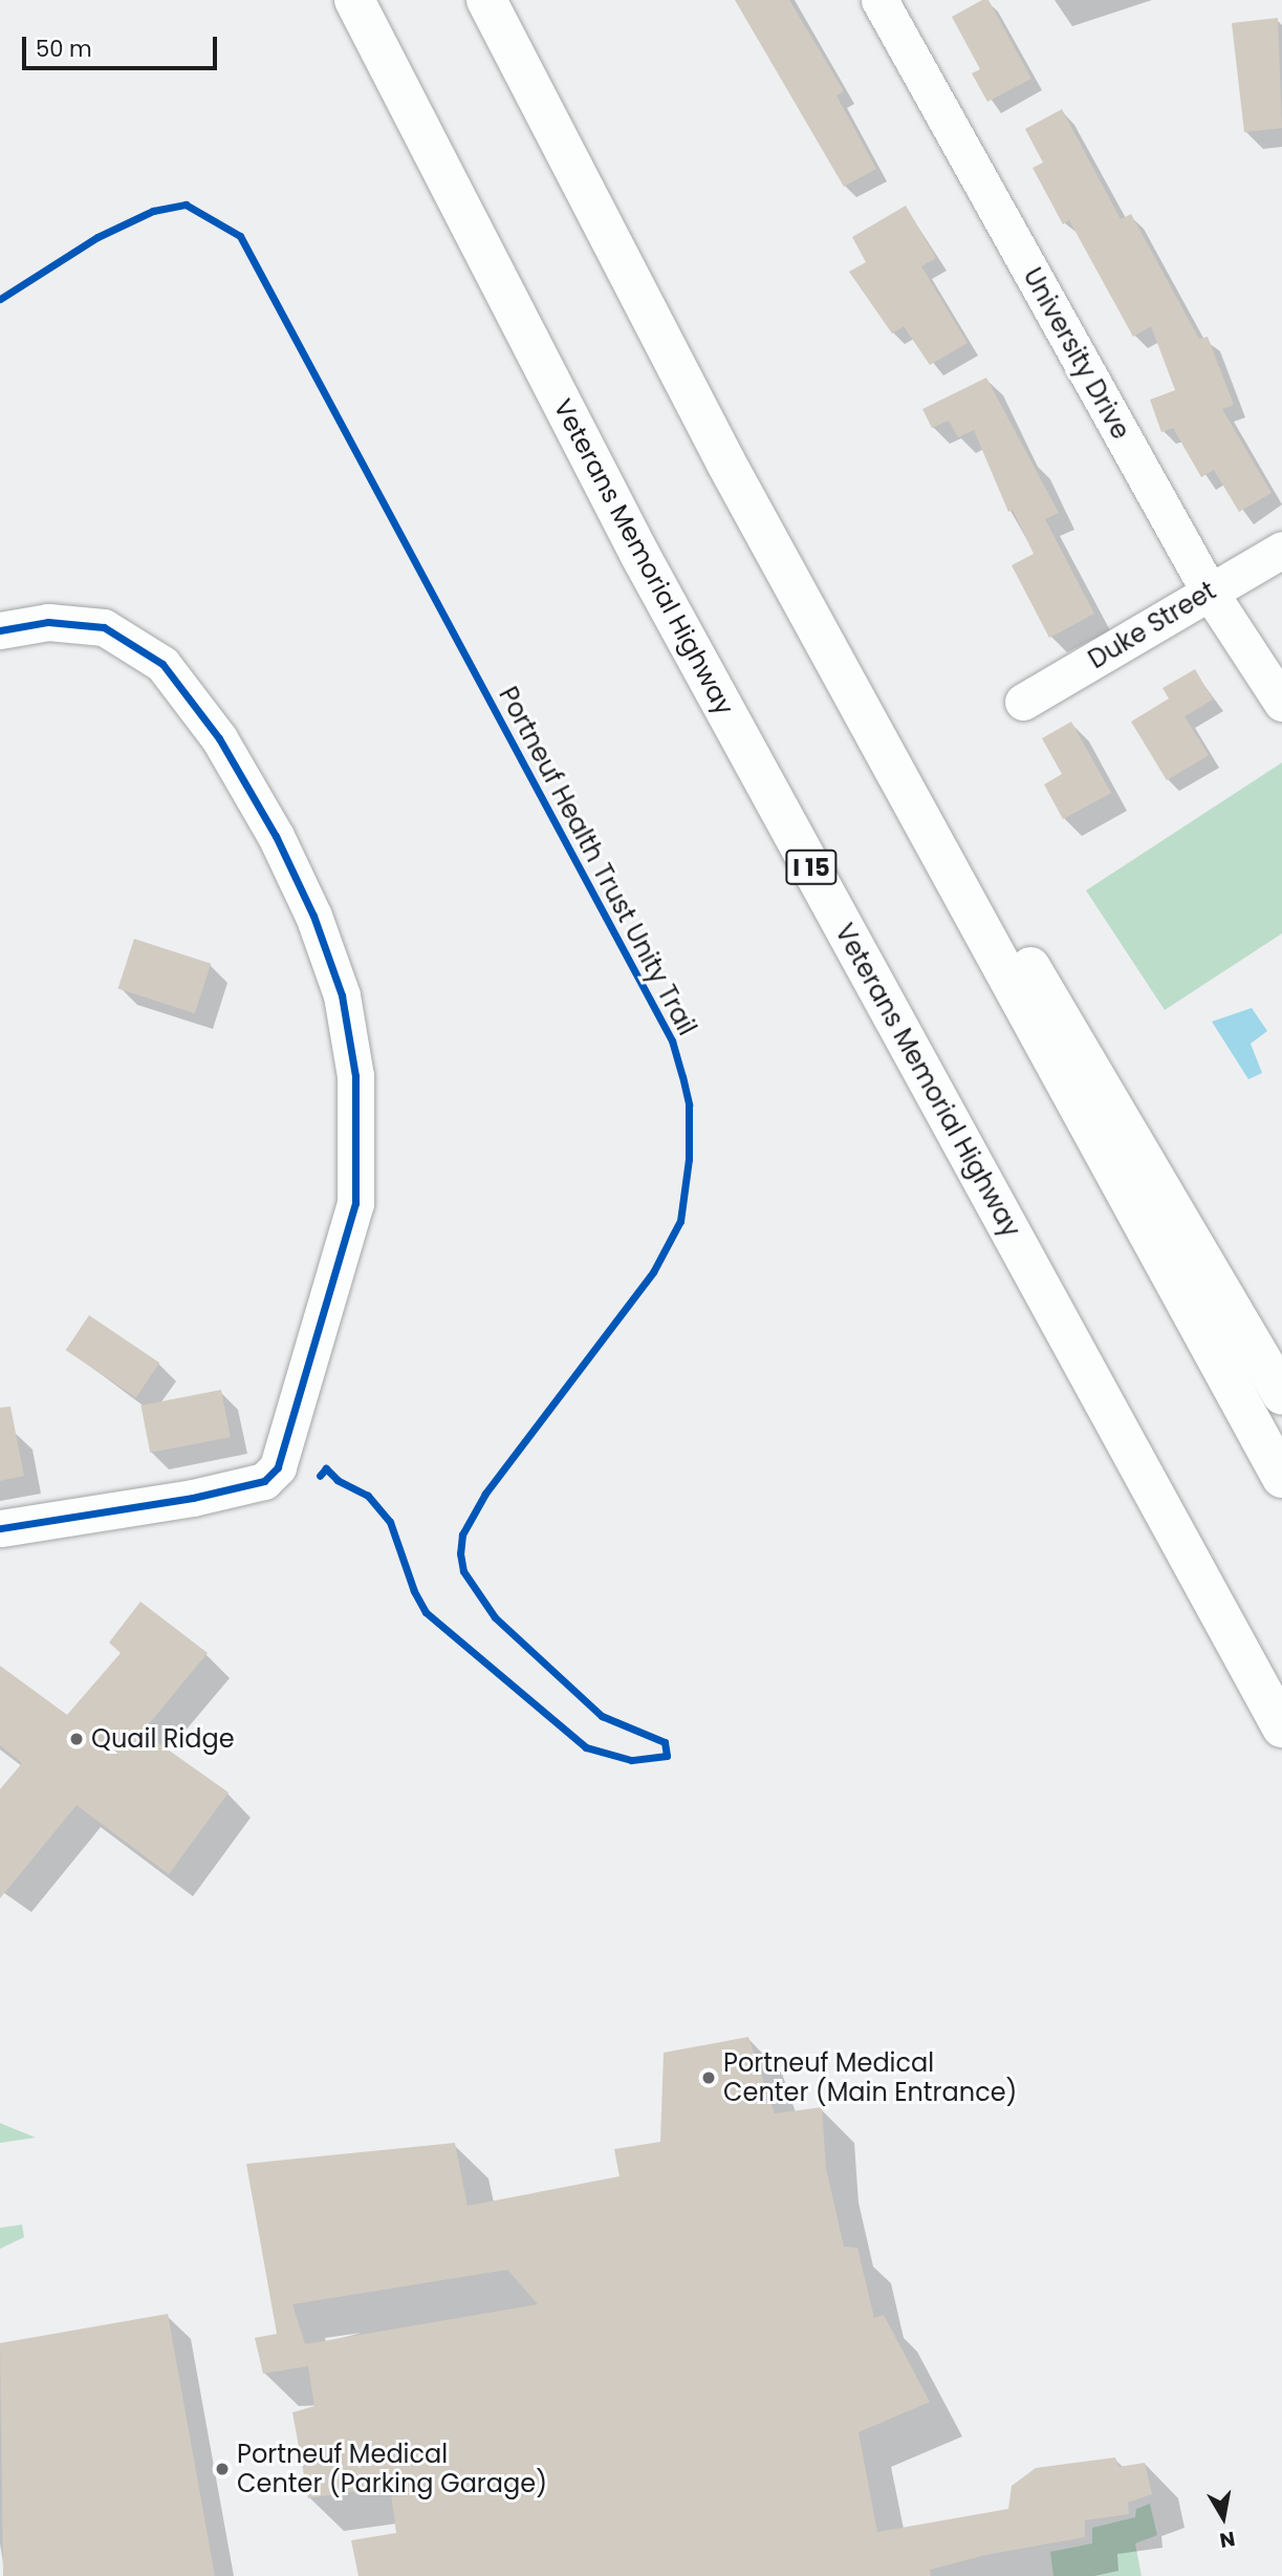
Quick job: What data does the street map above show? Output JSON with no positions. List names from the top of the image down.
{
  "streets": {
    "highway": ["Veterans Memorial Highway", "I 15"],
    "street": ["University Drive", "Duke Street"],
    "cycle path": ["Portneuf Health Trust Unity Trail"]
  },
  "crossings": [
    ["University Drive", "Duke Street"]
  ],
  "places": ["Quail Ridge", "Portneuf Medical Center (Main Entrance)", "Portneuf Medical Center (Parking Garage)"],
  "scale_bar": "50 m",
  "north": "bottom"
}
